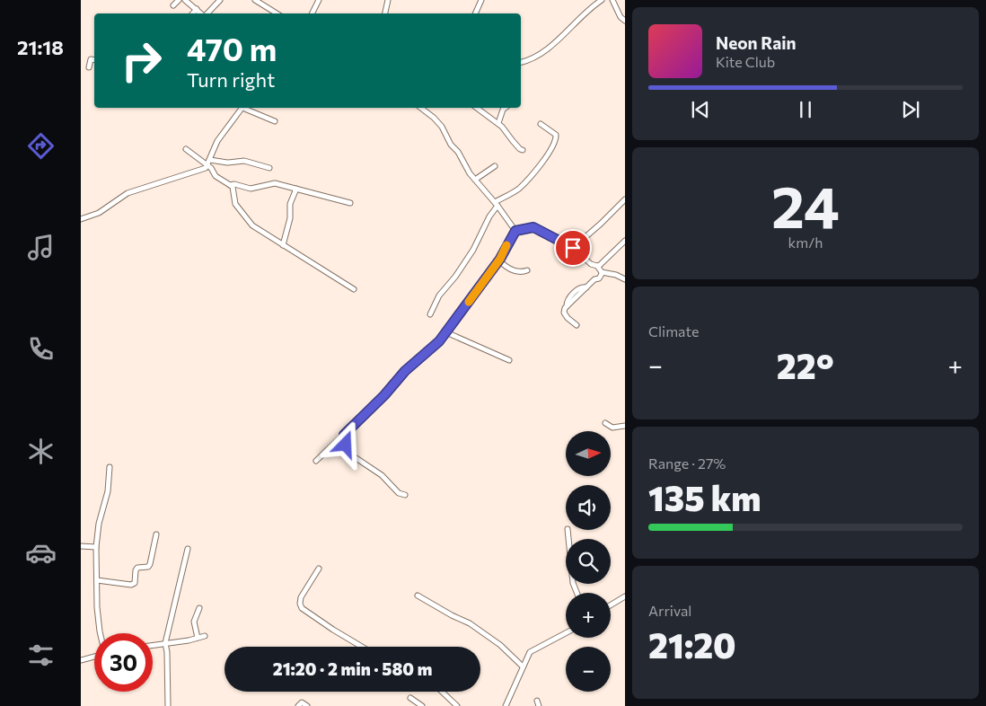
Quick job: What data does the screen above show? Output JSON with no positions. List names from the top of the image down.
{
  "north": "right",
  "page": {
    "tabs": "21:18",
    "turn": ["470 m", "Turn right"],
    "song": ["Neon Rain", "Kite Club"],
    "tile": [
      ["24", "km/h"],
      "Climate",
      ["Range · 27%", "135 km"],
      ["Arrival", "21:20"]
    ],
    "heat": ["−", "22°", "+"],
    "map_buttons": ["+", "−"],
    "limit": "30",
    "trip": "21:20 · 2 min · 580 m"
  }
}
